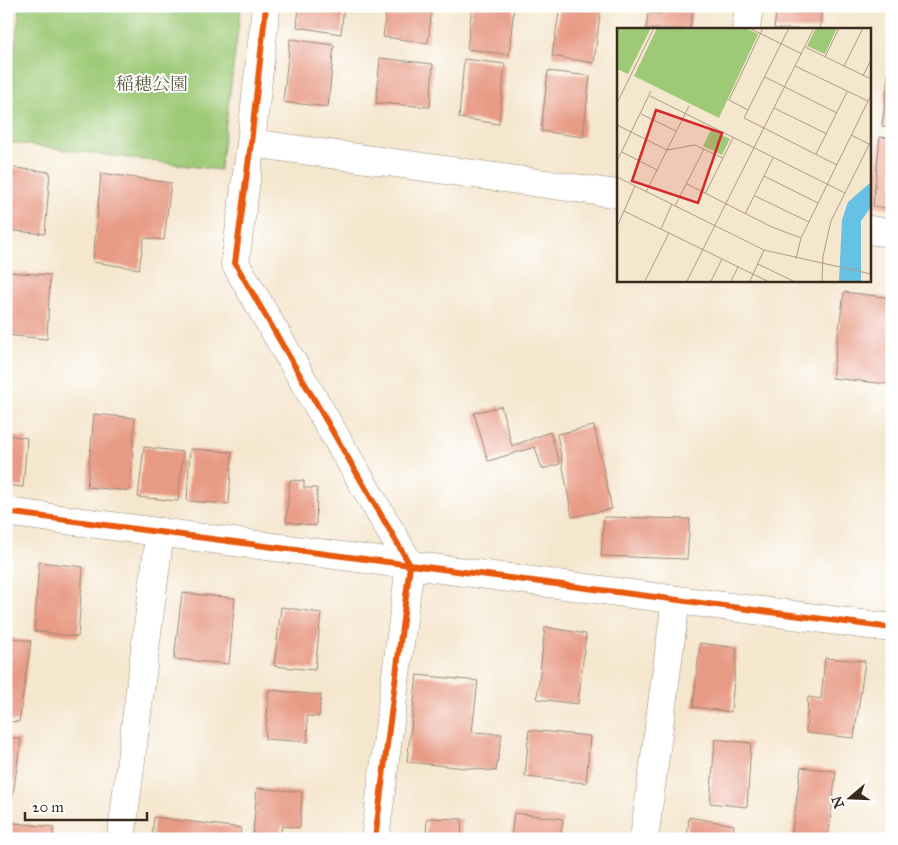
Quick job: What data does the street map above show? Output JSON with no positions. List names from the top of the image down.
{
  "parks": ["稲穂公園"],
  "scale_bar": "20 m",
  "north": "left"
}
